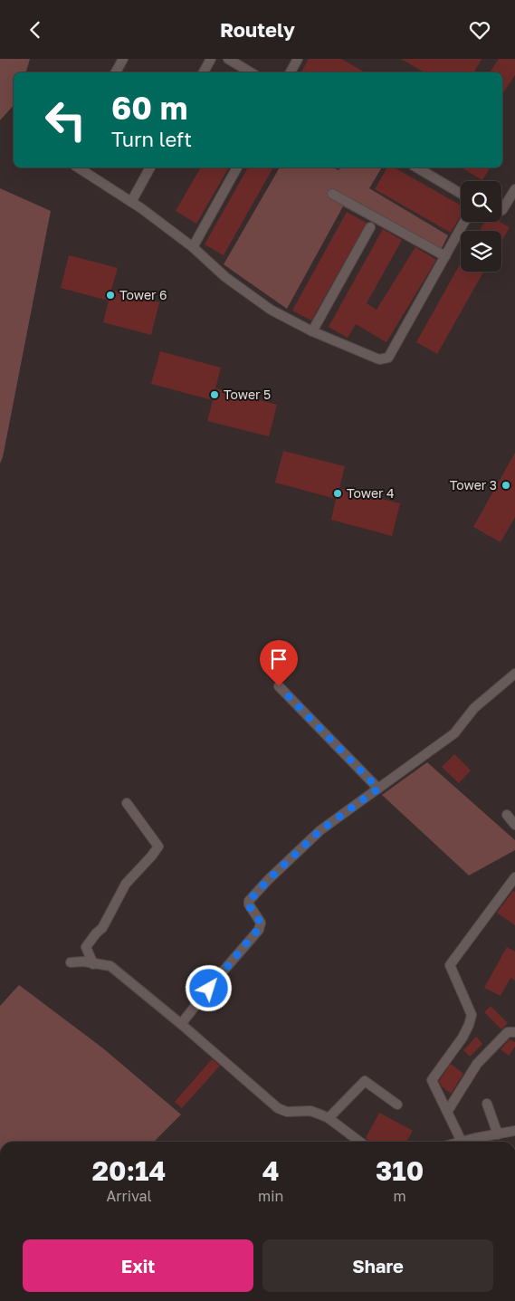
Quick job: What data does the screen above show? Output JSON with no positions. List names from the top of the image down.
{
  "places": [
    "Tower 6",
    "Tower 5",
    "Tower 3",
    "Tower 4"
  ],
  "page": {
    "header": "Routely",
    "turn": ["60 m", "Turn left"],
    "eta": [
      "20:14",
      "Arrival",
      "4",
      "min",
      "310",
      "m"
    ],
    "buttons": ["Exit", "Share"]
  }
}
